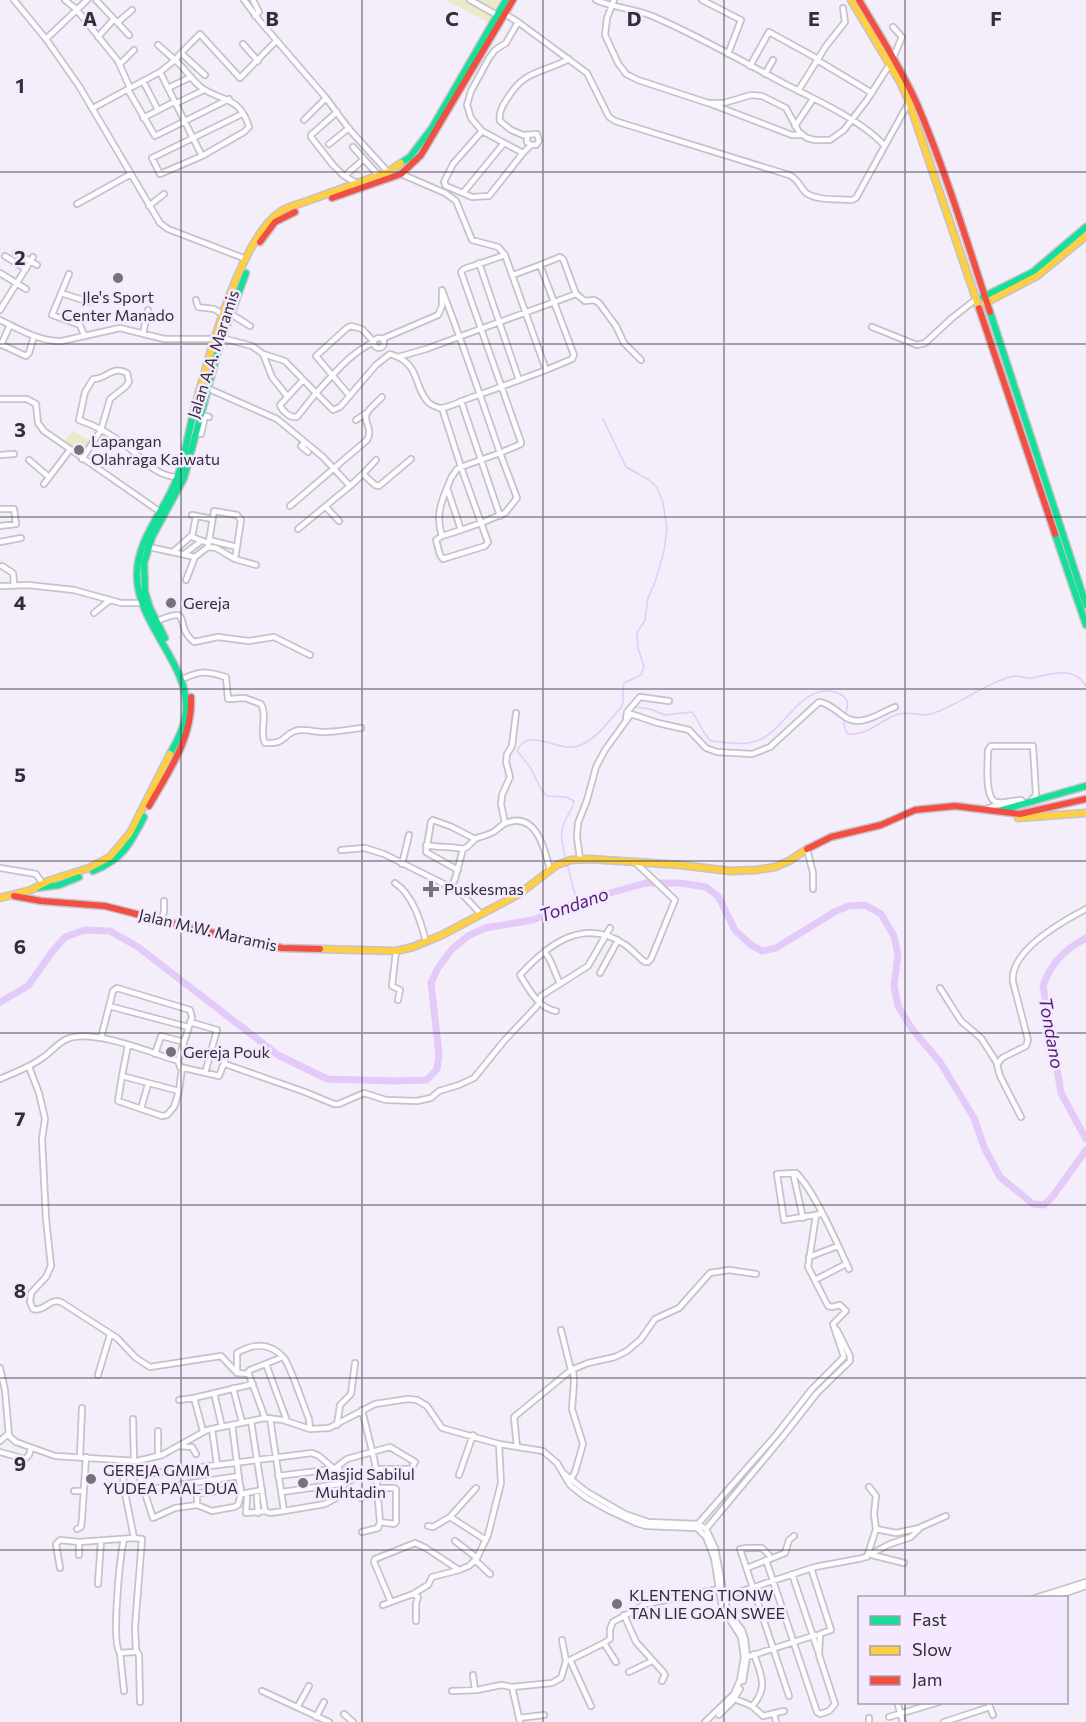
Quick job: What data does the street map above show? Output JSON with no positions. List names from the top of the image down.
{
  "streets": {
    "main road": ["Jalan A.A. Maramis", "Jalan M.W. Maramis"]
  },
  "water": ["Tondano"],
  "places": {
    "other": [
      "Jle's Sport Center Manado",
      "Lapangan Olahraga Kaiwatu",
      "Gereja",
      "Gereja Pouk",
      "GEREJA GMIM YUDEA PAAL DUA",
      "Masjid Sabilul Muhtadin",
      "KLENTENG TIONW TAN LIE GOAN SWEE"
    ],
    "health": ["Puskesmas"]
  },
  "legend": ["Fast", "Slow", "Jam"],
  "grid": {
    "columns": [
      "A",
      "B",
      "C",
      "D",
      "E",
      "F"
    ],
    "rows": [
      "1",
      "2",
      "3",
      "4",
      "5",
      "6",
      "7",
      "8",
      "9"
    ]
  }
}
